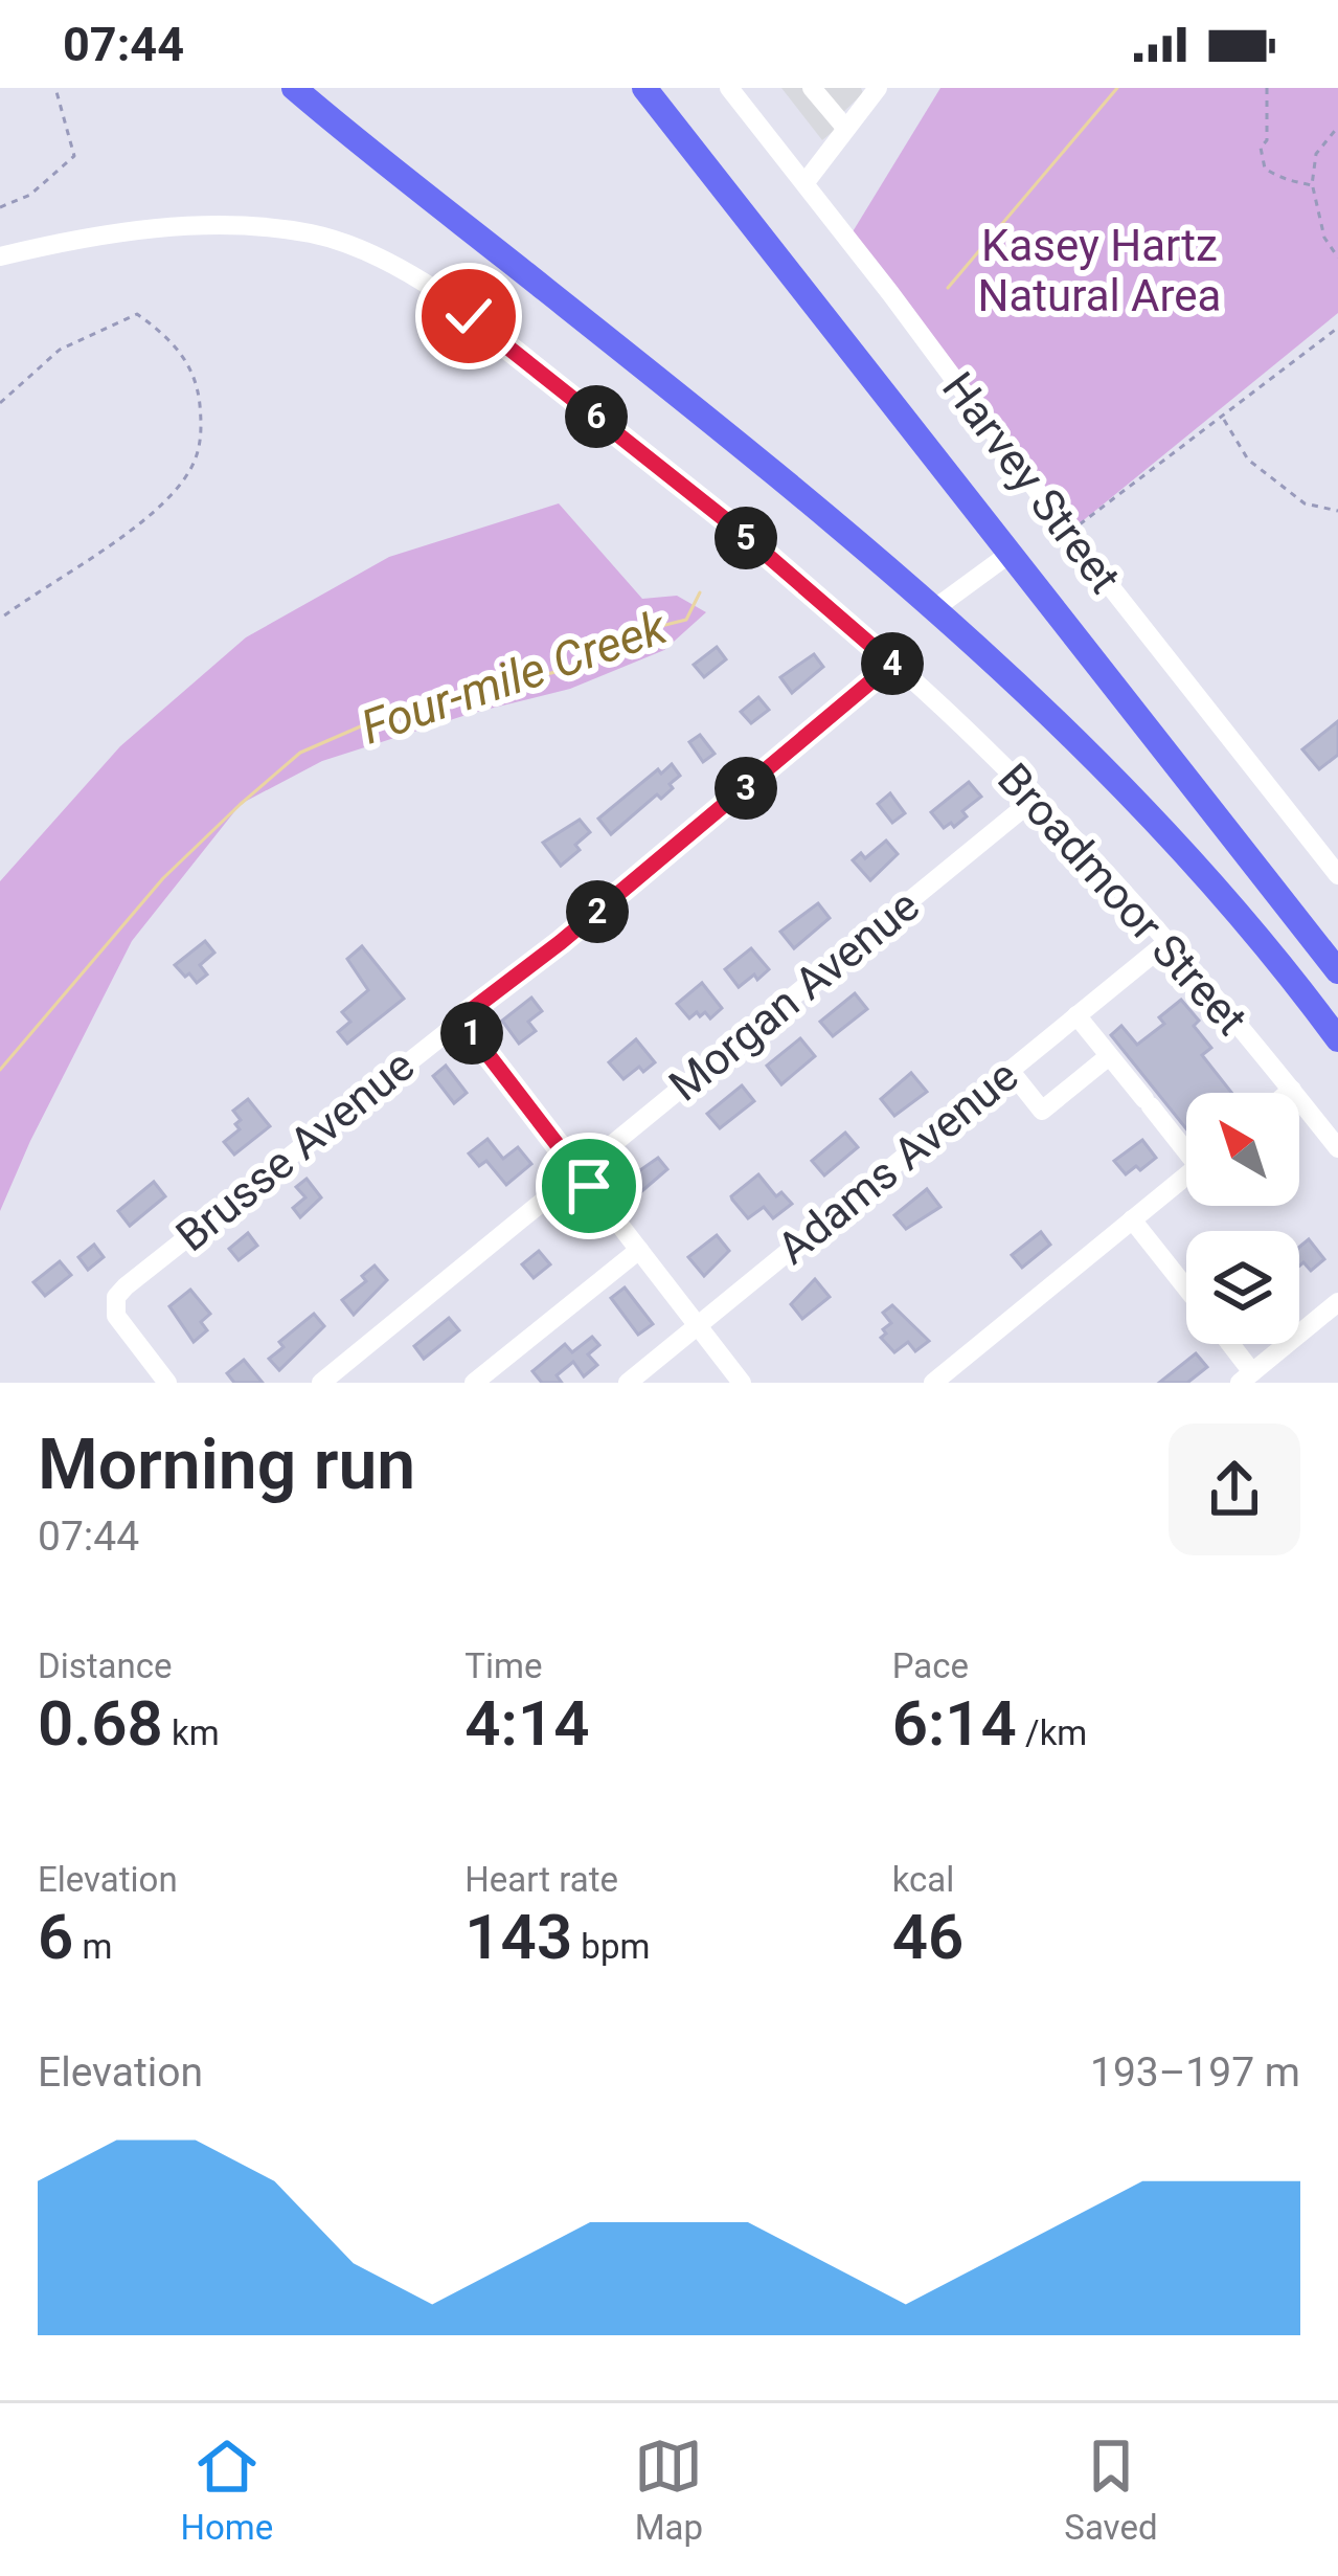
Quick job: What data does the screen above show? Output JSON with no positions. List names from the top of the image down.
{
  "streets": {
    "street": [
      "Harvey Street",
      "Broadmoor Street",
      "Morgan Avenue",
      "Brusse Avenue",
      "Adams Avenue"
    ]
  },
  "crossings": [
    ["Broadmoor Street", "Morgan Avenue"],
    ["Broadmoor Street", "Brusse Avenue"],
    ["Broadmoor Street", "Adams Avenue"]
  ],
  "water": ["Four-mile Creek"],
  "parks": ["Kasey Hartz Natural Area"],
  "north": "top left",
  "page": {
    "status": "07:44",
    "pins": [
      "6",
      "5",
      "4",
      "3",
      "2",
      "1"
    ],
    "heading": ["Morning run", "07:44"],
    "stats": [
      ["Distance", "0.68 km"],
      ["Time", "4:14"],
      ["Pace", "6:14 /km"],
      ["Elevation", "6 m"],
      ["Heart rate", "143 bpm"],
      ["kcal", "46"]
    ],
    "chart": ["Elevation", "193–197 m"],
    "tabs": ["Home", "Map", "Saved"]
  }
}
